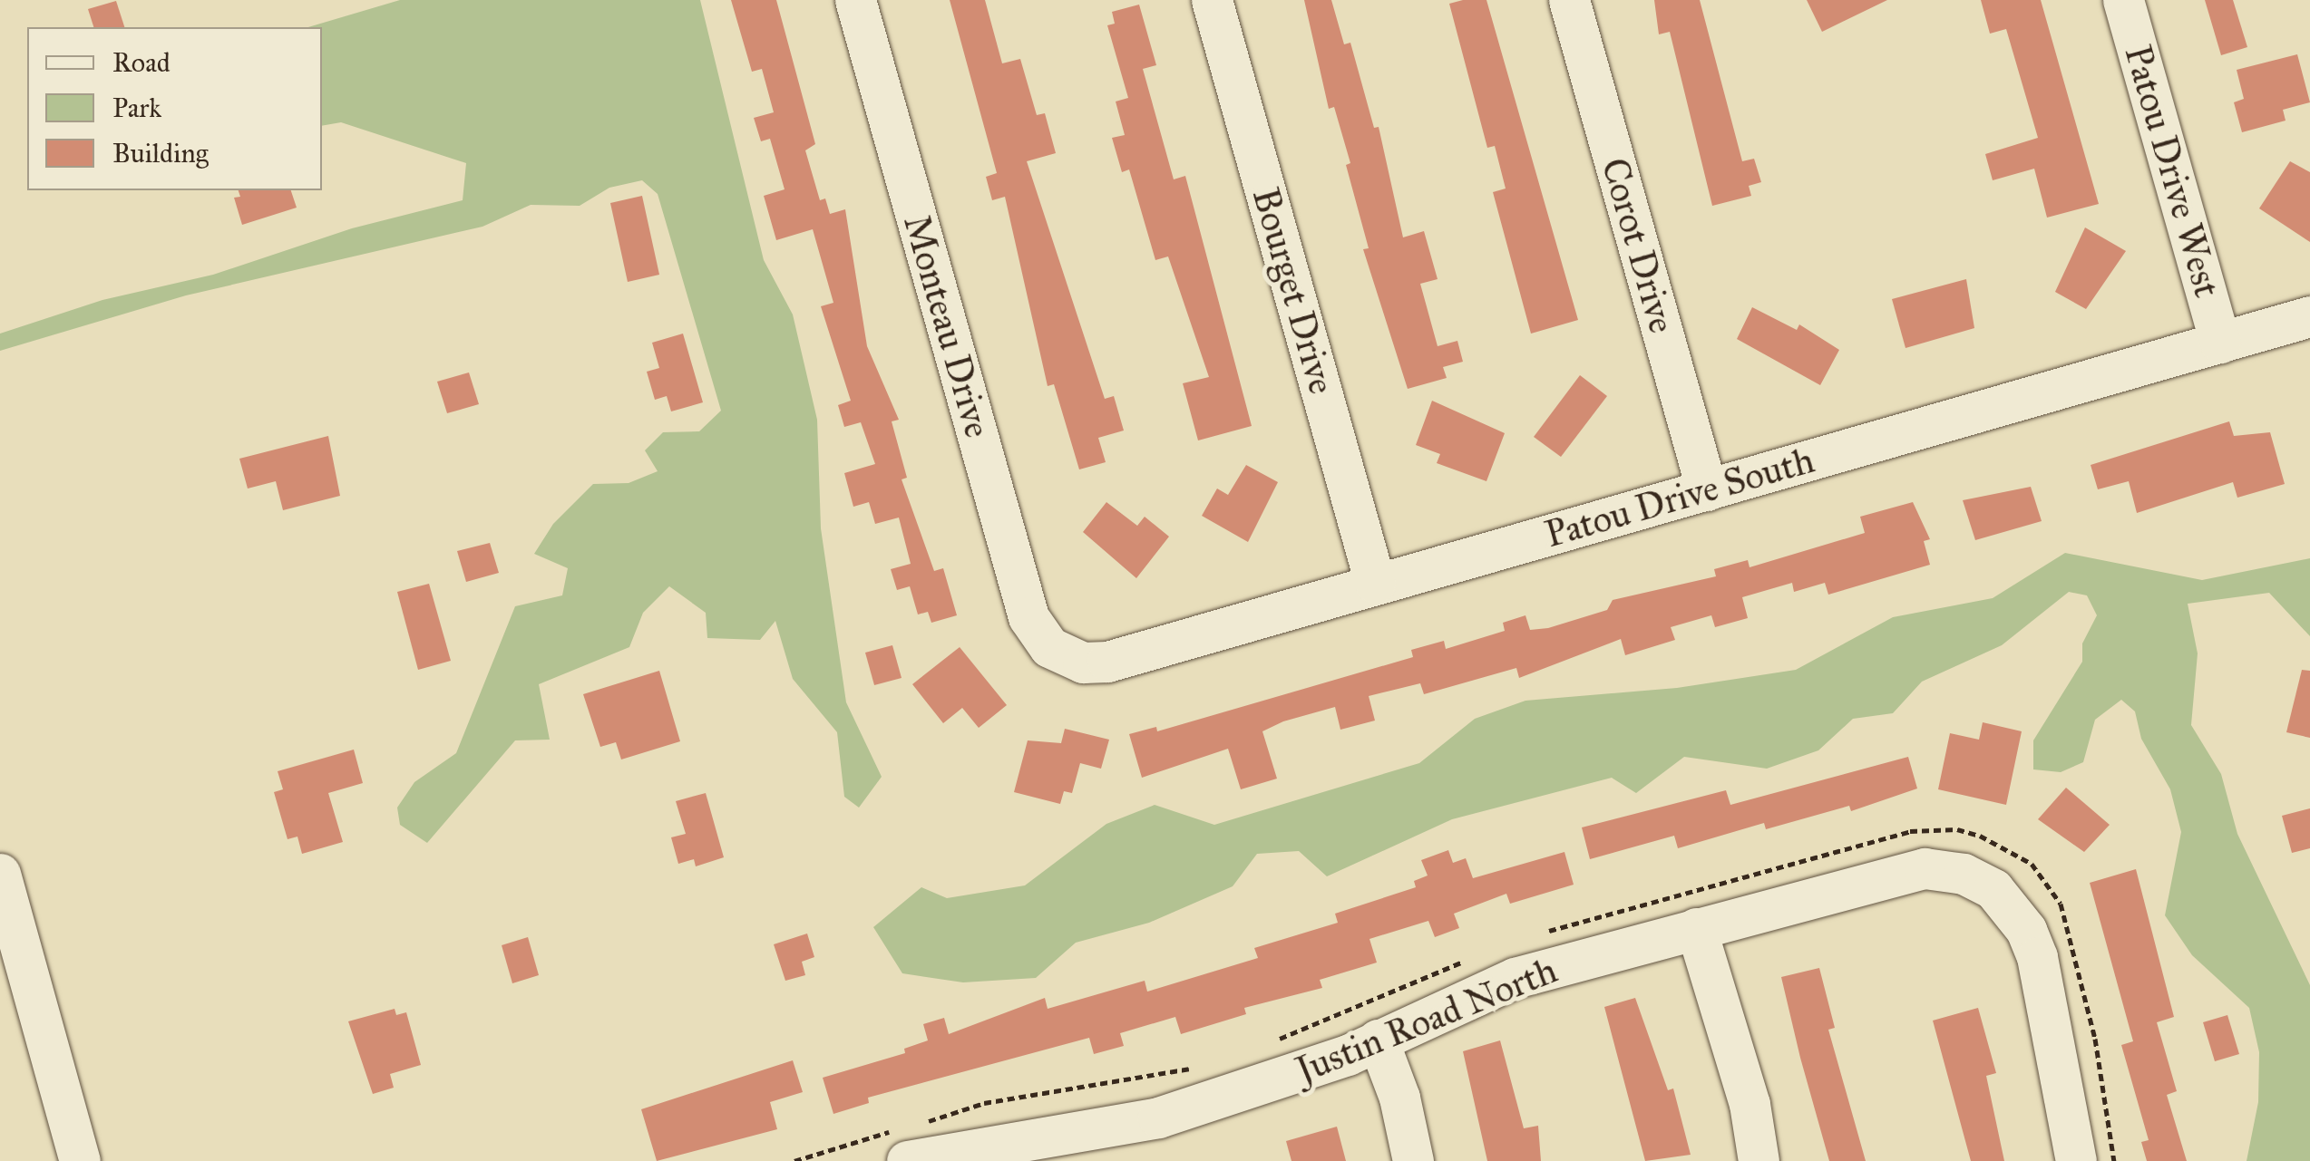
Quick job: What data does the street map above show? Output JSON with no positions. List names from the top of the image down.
{
  "streets": {
    "street": [
      "Patou Drive West",
      "Corot Drive",
      "Bourget Drive",
      "Monteau Drive",
      "Patou Drive South",
      "Justin Road North"
    ]
  },
  "crossings": [
    ["Patou Drive West", "Patou Drive South"],
    ["Corot Drive", "Patou Drive South"],
    ["Bourget Drive", "Patou Drive South"],
    ["Monteau Drive", "Patou Drive South"]
  ],
  "legend": ["Road", "Park", "Building"]
}
